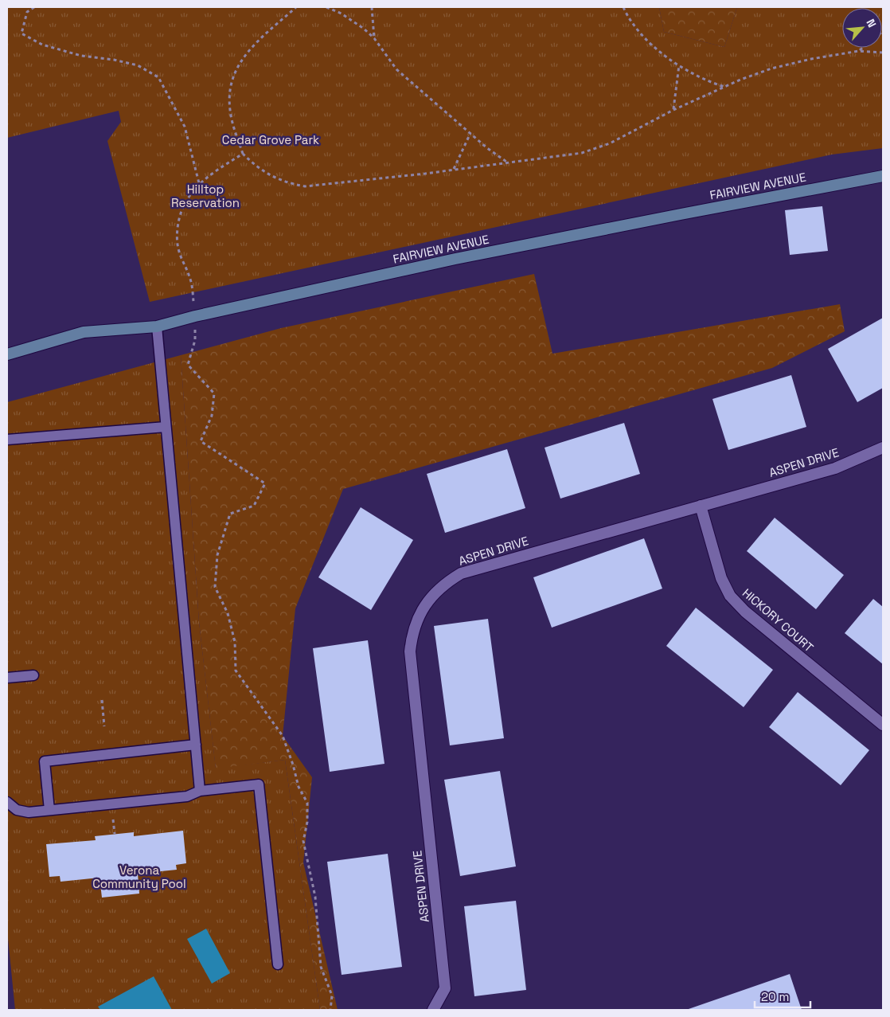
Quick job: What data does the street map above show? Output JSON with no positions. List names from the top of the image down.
{
  "streets": {
    "main road": ["FAIRVIEW AVENUE"],
    "street": ["ASPEN DRIVE", "HICKORY COURT"]
  },
  "crossings": [
    ["ASPEN DRIVE", "HICKORY COURT"]
  ],
  "parks": ["Cedar Grove Park", "Hilltop Reservation", "Verona Community Pool"],
  "scale_bar": "20 m",
  "north": "top right"
}
